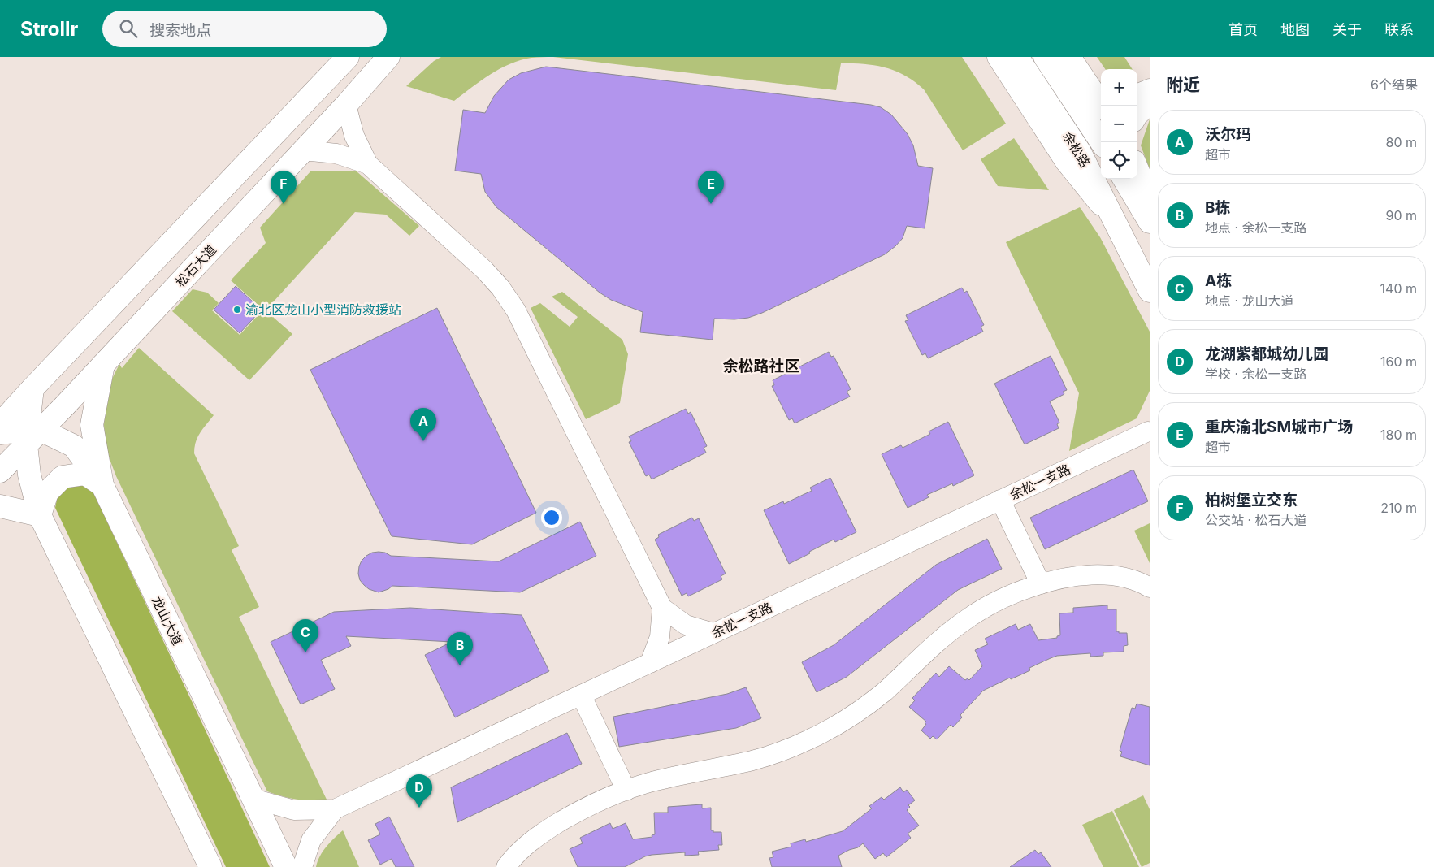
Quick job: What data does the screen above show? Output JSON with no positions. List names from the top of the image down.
{
  "streets": {
    "main road": ["余松路", "松石大道", "龙山大道"],
    "street": ["余松一支路"]
  },
  "crossings": [
    ["松石大道", "龙山大道"]
  ],
  "districts": ["余松路社区"],
  "places": ["渝北区龙山小型消防救援站"],
  "page": {
    "header": "Strollr",
    "search": "搜索地点",
    "nav": [
      "首页",
      "地图",
      "关于",
      "联系"
    ],
    "heading": ["附近", "6个结果"],
    "map_buttons": ["+", "−"],
    "list": [
      {
        "mark": "A",
        "name": "沃尔玛",
        "note": "超市",
        "value": "80 m"
      },
      {
        "mark": "B",
        "name": "B栋",
        "note": "地点 · 余松一支路",
        "value": "90 m"
      },
      {
        "mark": "C",
        "name": "A栋",
        "note": "地点 · 龙山大道",
        "value": "140 m"
      },
      {
        "mark": "D",
        "name": "龙湖紫都城幼儿园",
        "note": "学校 · 余松一支路",
        "value": "160 m"
      },
      {
        "mark": "E",
        "name": "重庆渝北SM城市广场",
        "note": "超市",
        "value": "180 m"
      },
      {
        "mark": "F",
        "name": "柏树堡立交东",
        "note": "公交站 · 松石大道",
        "value": "210 m"
      }
    ],
    "pins": [
      "E",
      "F",
      "A",
      "C",
      "B",
      "D"
    ]
  }
}
